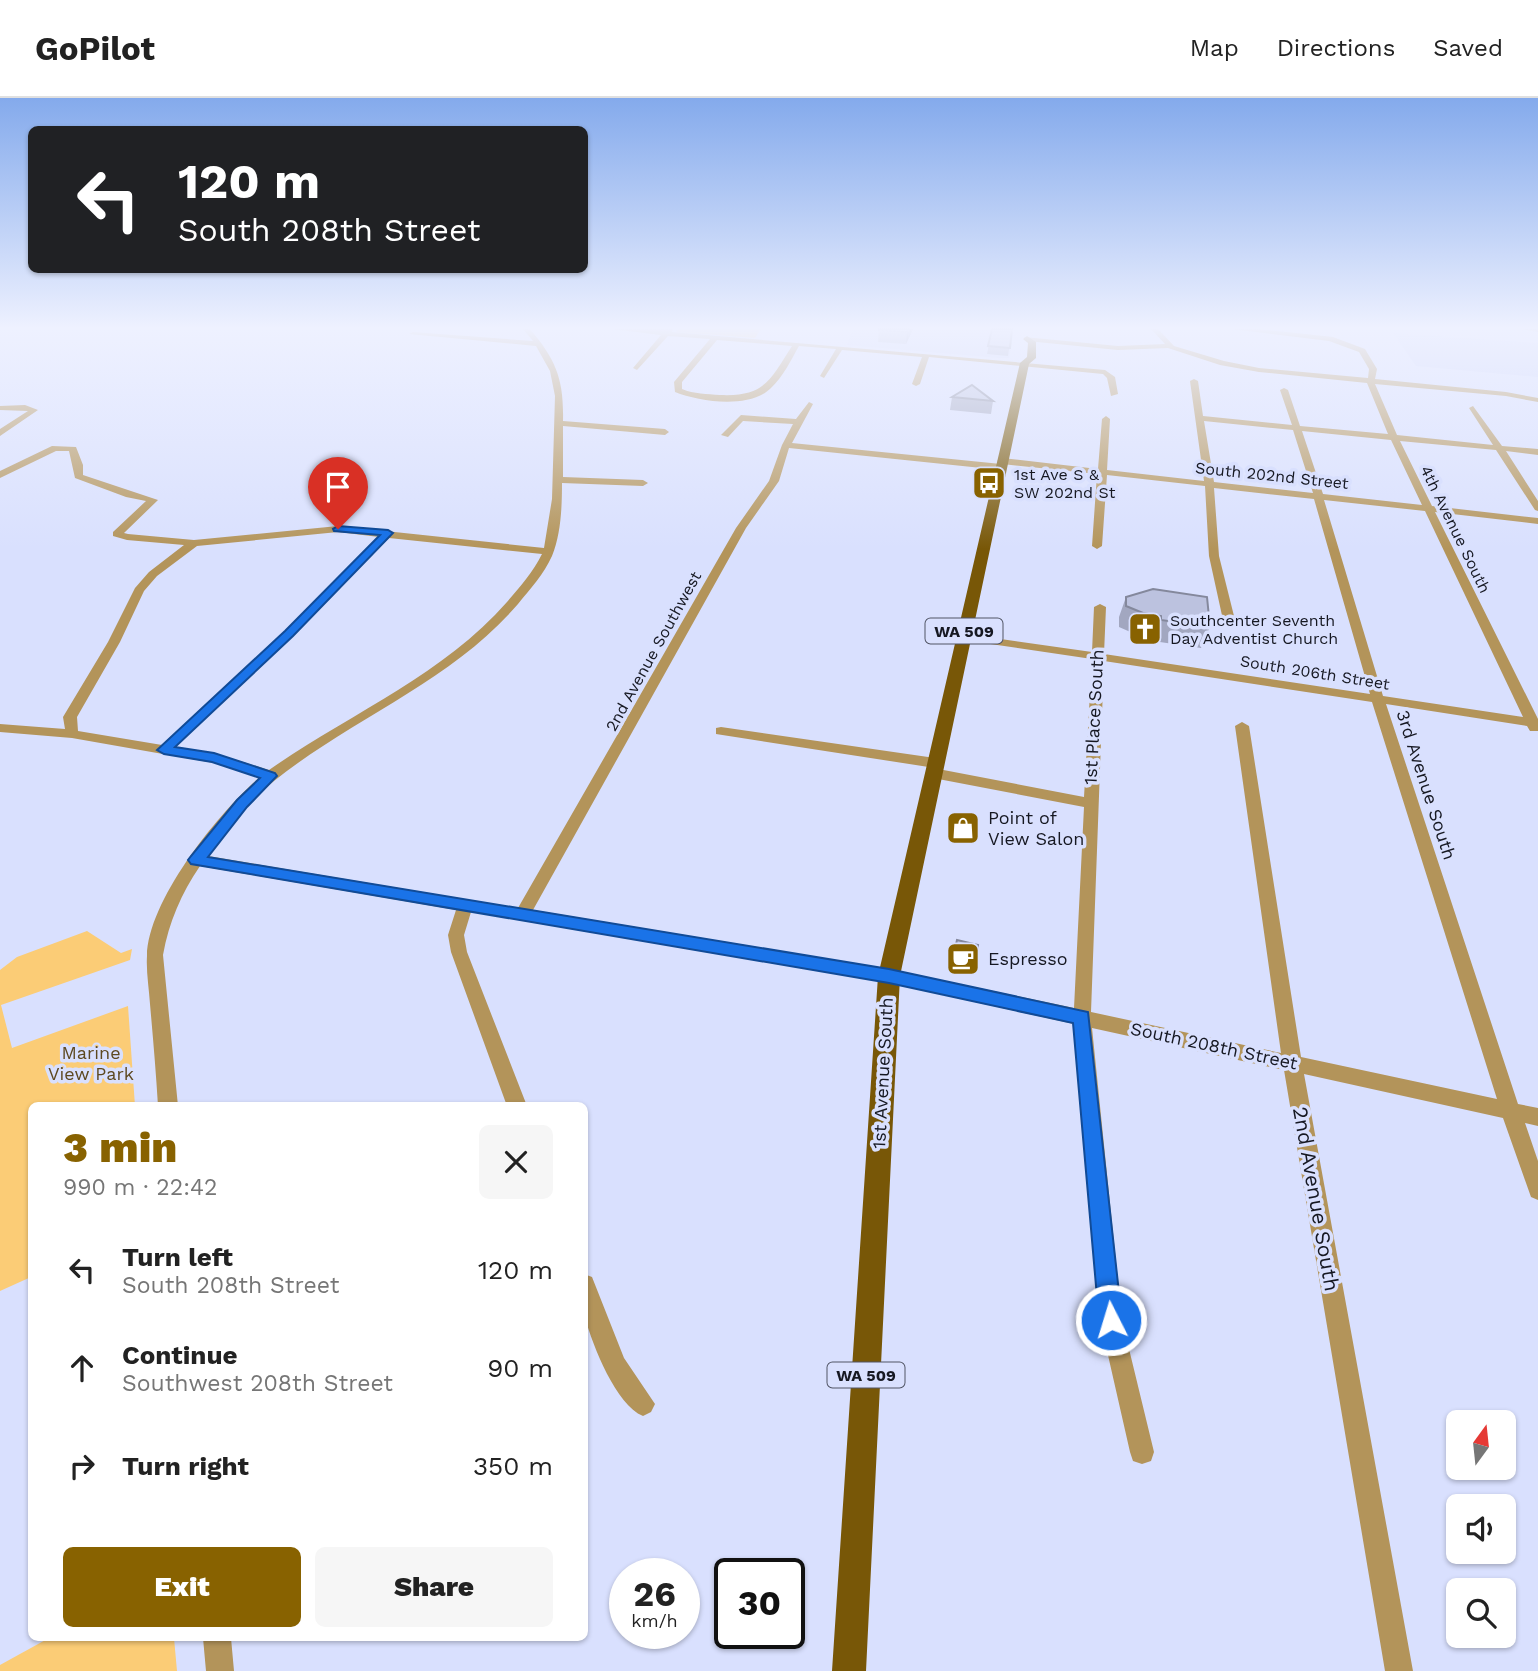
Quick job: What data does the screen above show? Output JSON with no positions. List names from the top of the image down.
{
  "streets": {
    "main road": ["WA 509", "1st Avenue South"],
    "street": [
      "South 202nd Street",
      "4th Avenue South",
      "2nd Avenue Southwest",
      "South 206th Street",
      "1st Place South",
      "3rd Avenue South",
      "South 208th Street",
      "2nd Avenue South"
    ]
  },
  "crossings": [
    ["South 202nd Street", "4th Avenue South"],
    ["South 202nd Street", "2nd Avenue Southwest"],
    ["South 202nd Street", "3rd Avenue South"],
    ["South 202nd Street", "1st Avenue South"],
    ["4th Avenue South", "South 206th Street"],
    ["2nd Avenue Southwest", "South 208th Street"],
    ["South 206th Street", "1st Place South"],
    ["South 206th Street", "3rd Avenue South"],
    ["South 206th Street", "1st Avenue South"],
    ["1st Place South", "South 208th Street"],
    ["3rd Avenue South", "South 208th Street"],
    ["South 208th Street", "1st Avenue South"],
    ["South 208th Street", "2nd Avenue South"]
  ],
  "parks": ["Marine View Park"],
  "places": {
    "bus stop": ["1st Ave S & SW 202nd St"],
    "church": ["Southcenter Seventh Day Adventist Church"],
    "shop": ["Point of View Salon"],
    "cafe": ["Espresso"]
  },
  "north": "top",
  "page": {
    "header": "GoPilot",
    "nav": ["Map", "Directions", "Saved"],
    "turn": ["120 m", "South 208th Street"],
    "heading": ["3 min", "990 m · 22:42"],
    "list": [
      {
        "name": "Turn left",
        "note": "South 208th Street",
        "value": "120 m"
      },
      {
        "name": "Continue",
        "note": "Southwest 208th Street",
        "value": "90 m"
      },
      {
        "name": "Turn right",
        "value": "350 m"
      }
    ],
    "buttons": ["Exit", "Share"],
    "speed": "26 km/h",
    "limit": "30"
  }
}
